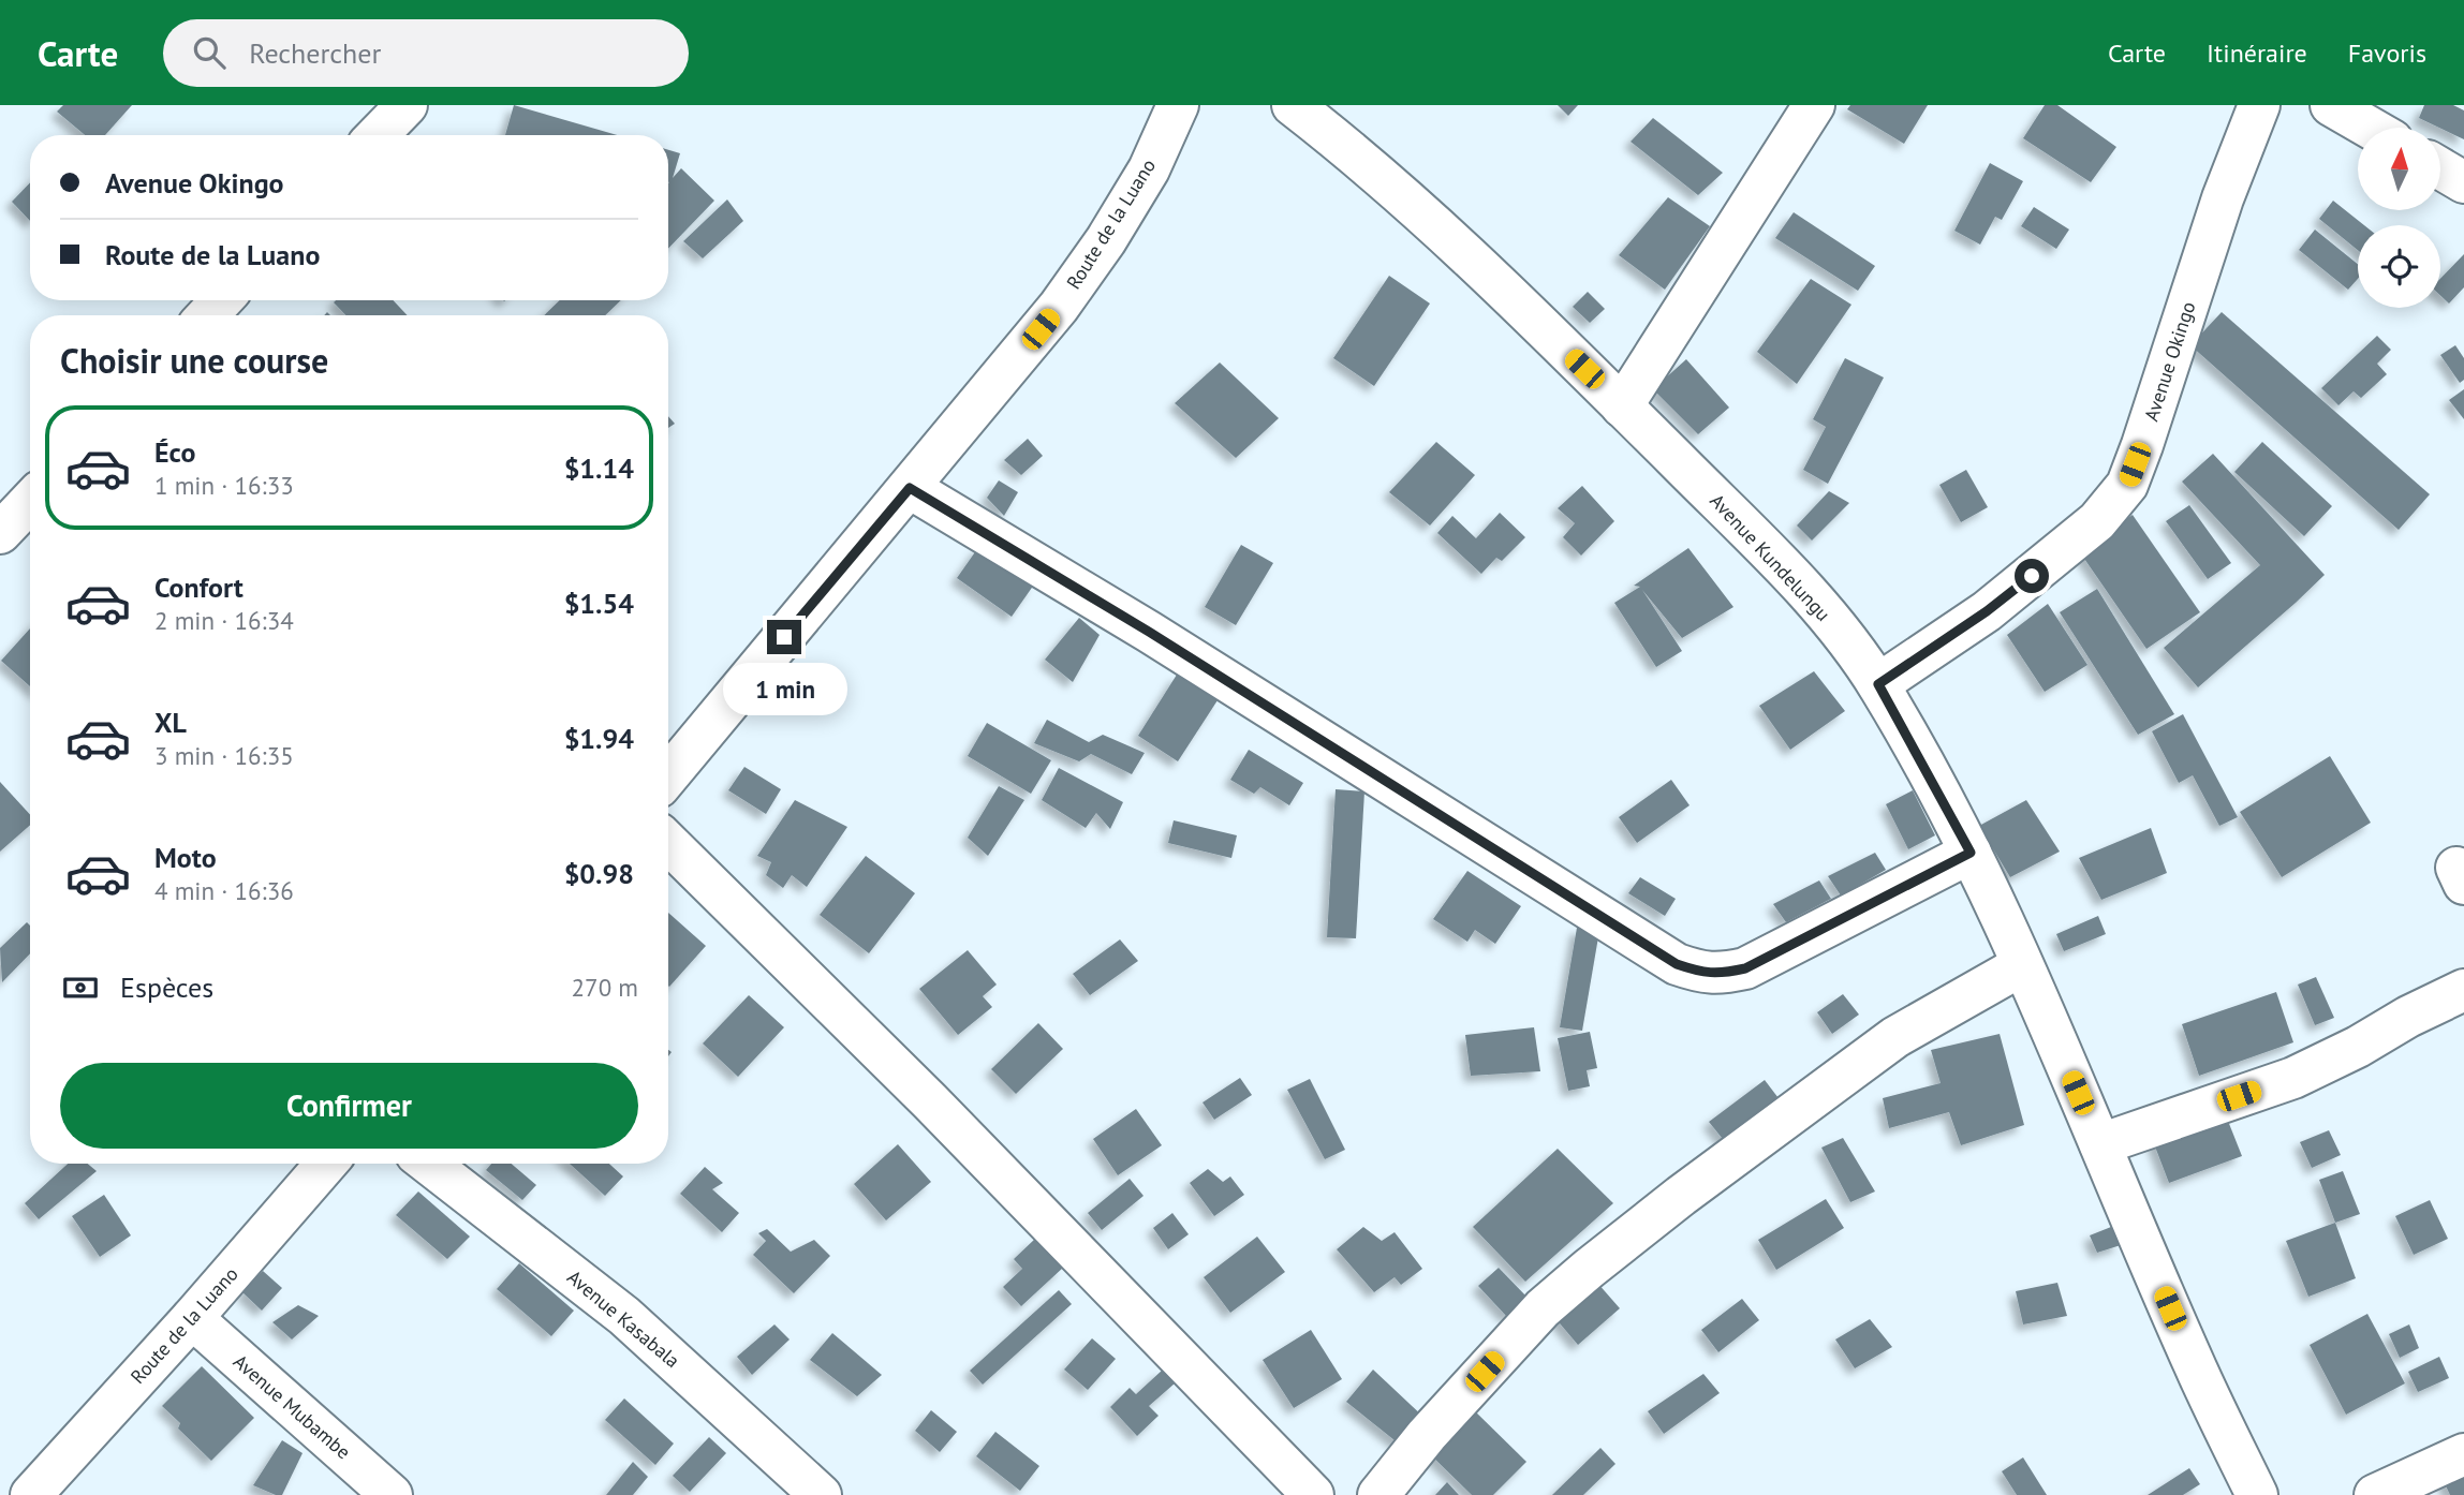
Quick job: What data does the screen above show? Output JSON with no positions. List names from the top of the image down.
{
  "streets": {
    "street": [
      "Route de la Luano",
      "Avenue Okingo",
      "Avenue Kundelungu",
      "Avenue Kasabala",
      "Avenue Mubambe"
    ]
  },
  "crossings": [
    ["Route de la Luano", "Avenue Mubambe"],
    ["Avenue Okingo", "Avenue Kundelungu"]
  ],
  "north": "top",
  "page": {
    "header": "Carte",
    "search": "Rechercher",
    "nav": ["Carte", "Itinéraire", "Favoris"],
    "banner": ["Avenue Okingo", "Route de la Luano"],
    "heading": "Choisir une course",
    "list": [
      {
        "name": "Éco",
        "note": "1 min · 16:33",
        "value": "$1.14"
      },
      {
        "name": "Confort",
        "note": "2 min · 16:34",
        "value": "$1.54"
      },
      {
        "name": "XL",
        "note": "3 min · 16:35",
        "value": "$1.94"
      },
      {
        "name": "Moto",
        "note": "4 min · 16:36",
        "value": "$0.98"
      }
    ],
    "bubble": "1 min",
    "pay": ["Espèces", "270 m"],
    "buttons": "Confirmer"
  }
}
